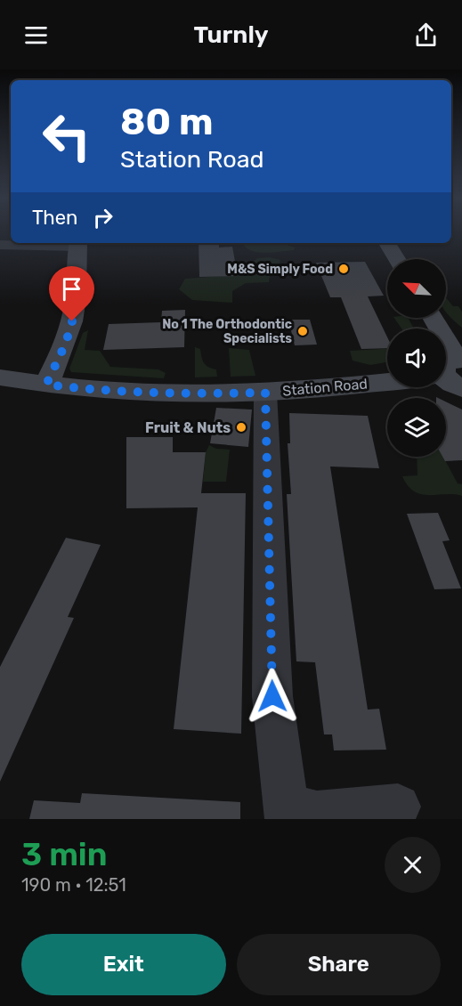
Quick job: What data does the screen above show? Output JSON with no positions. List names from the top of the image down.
{
  "streets": {
    "main road": ["Station Road"]
  },
  "places": ["M&S Simply Food", "No 1 The Orthodontic Specialists", "Fruit & Nuts"],
  "north": "top left",
  "page": {
    "header": "Turnly",
    "turn": ["80 m", "Station Road"],
    "then": "Then",
    "heading": ["3 min", "190 m · 12:51"],
    "buttons": ["Exit", "Share"]
  }
}
